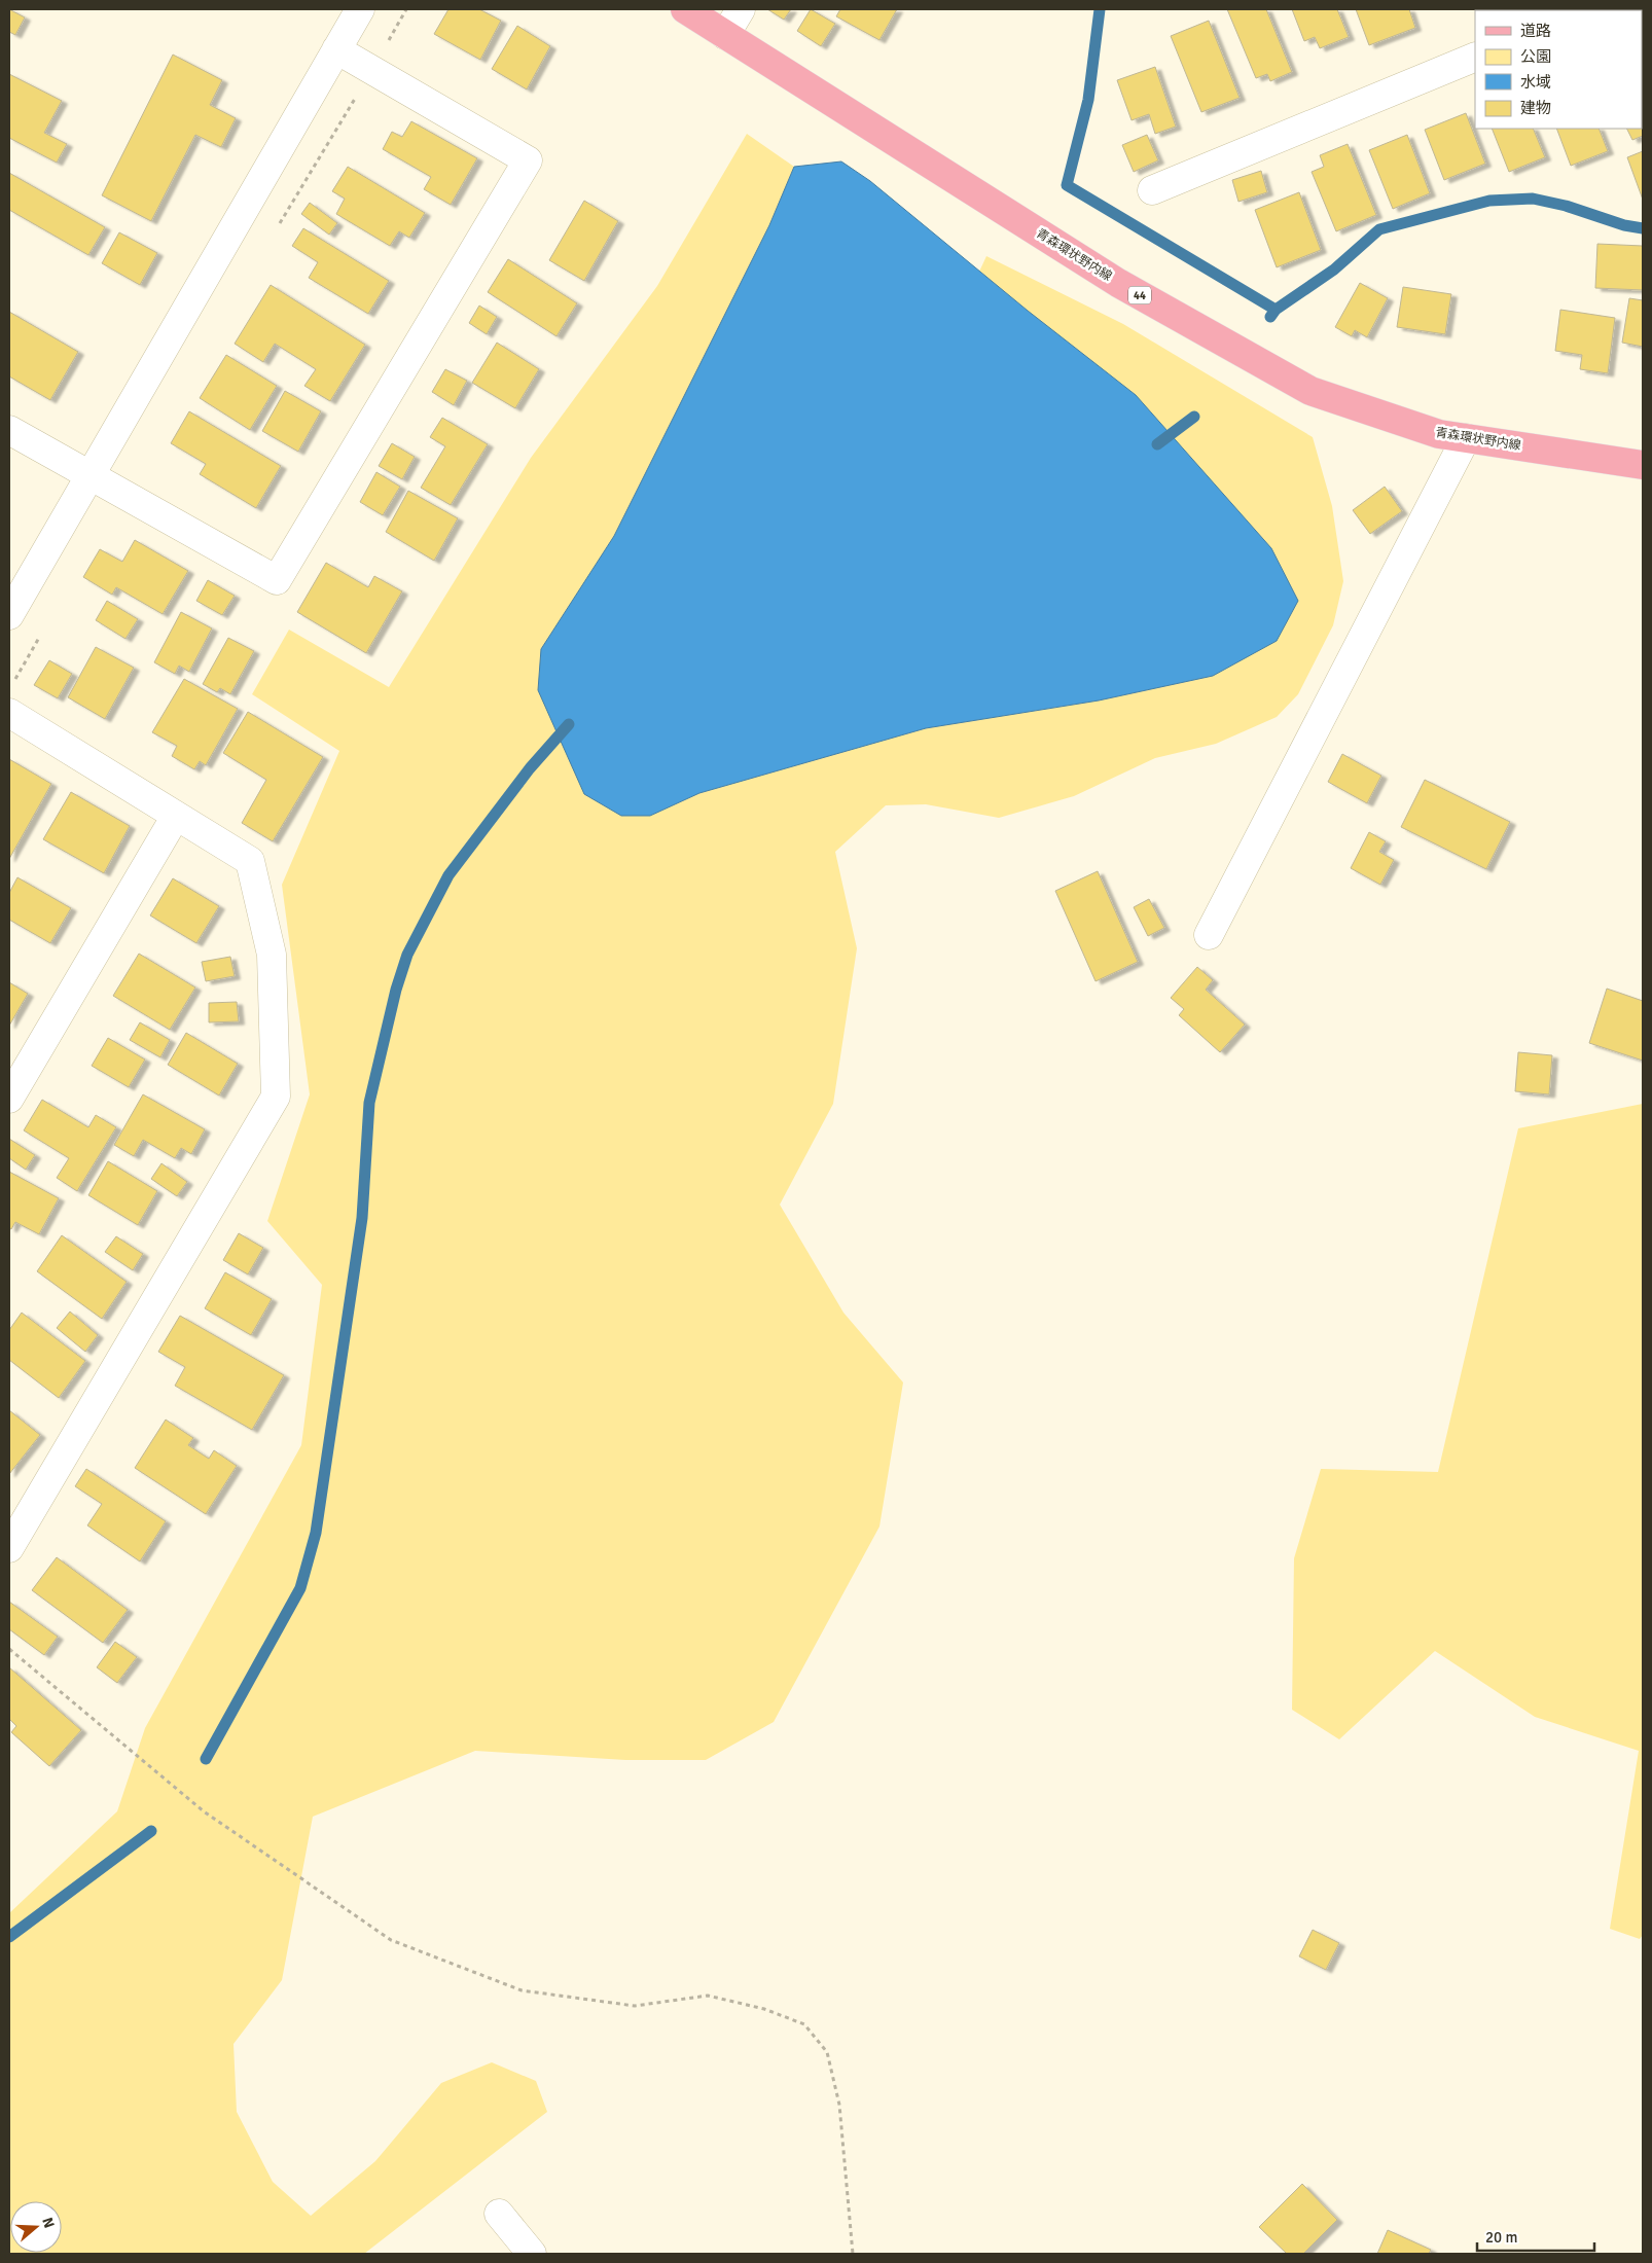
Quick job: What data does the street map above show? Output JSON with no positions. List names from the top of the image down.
{
  "streets": {
    "main road": ["青森環状野内線", "44"]
  },
  "legend": [
    "道路",
    "公園",
    "水域",
    "建物"
  ],
  "scale_bar": "20 m",
  "north": "right"
}
